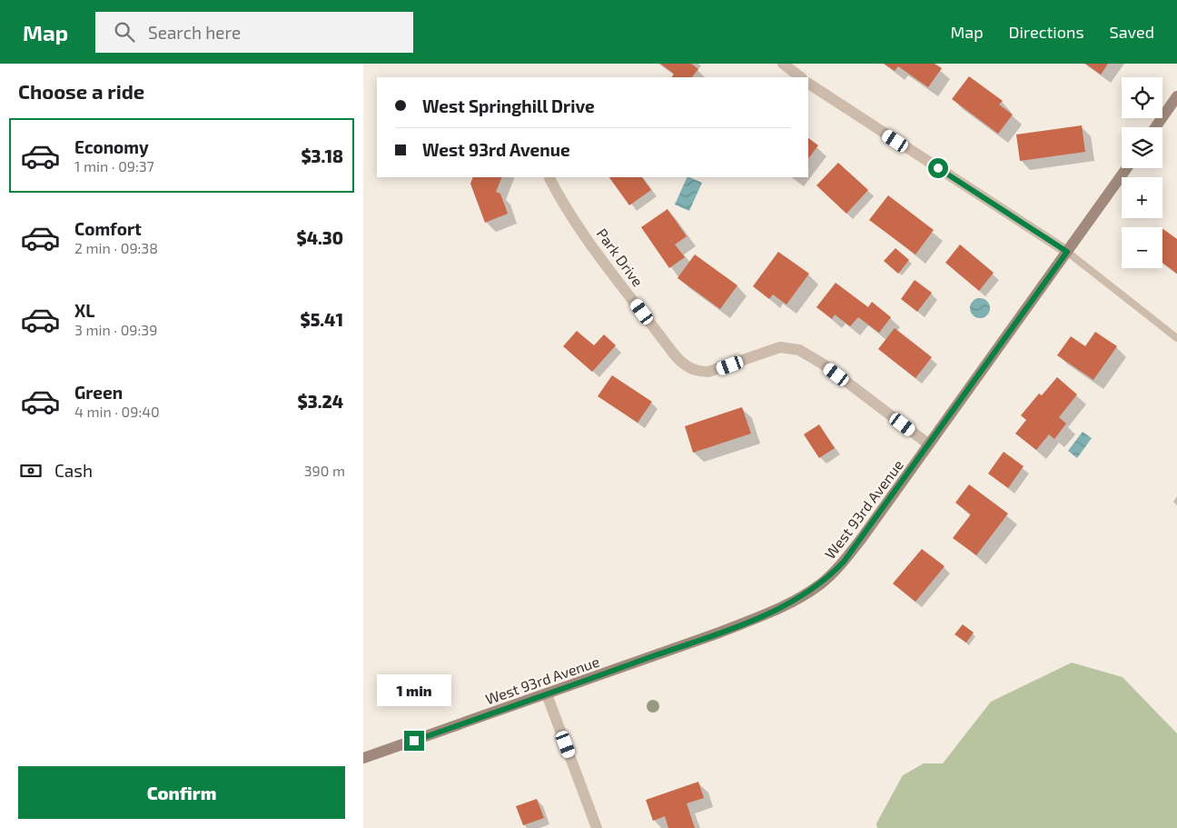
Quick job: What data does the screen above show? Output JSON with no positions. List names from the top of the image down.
{
  "streets": {
    "street": ["Park Drive", "West 93rd Avenue"]
  },
  "crossings": [
    ["Park Drive", "West 93rd Avenue"]
  ],
  "page": {
    "header": "Map",
    "search": "Search here",
    "nav": ["Map", "Directions", "Saved"],
    "heading": "Choose a ride",
    "map_buttons": ["+", "−"],
    "banner": ["West Springhill Drive", "West 93rd Avenue"],
    "list": [
      {
        "name": "Economy",
        "note": "1 min · 09:37",
        "value": "$3.18"
      },
      {
        "name": "Comfort",
        "note": "2 min · 09:38",
        "value": "$4.30"
      },
      {
        "name": "XL",
        "note": "3 min · 09:39",
        "value": "$5.41"
      },
      {
        "name": "Green",
        "note": "4 min · 09:40",
        "value": "$3.24"
      }
    ],
    "pay": ["Cash", "390 m"],
    "bubble": "1 min",
    "buttons": "Confirm"
  }
}
